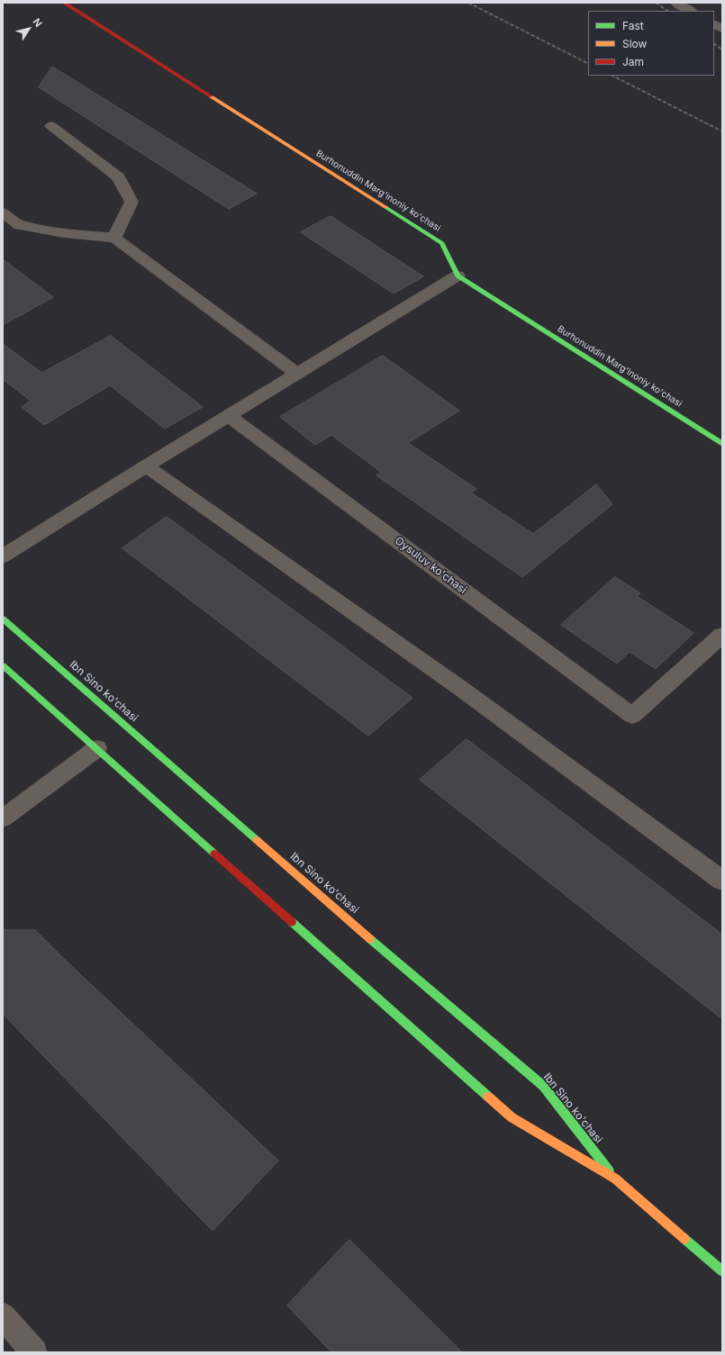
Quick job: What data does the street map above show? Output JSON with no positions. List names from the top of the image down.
{
  "streets": {
    "main road": ["Burhonuddin Marg'inoniy ko'chasi", "Ibn Sino ko'chasi"],
    "street": ["Oysuluv ko'chasi"]
  },
  "legend": ["Fast", "Slow", "Jam"],
  "north": "top right"
}
